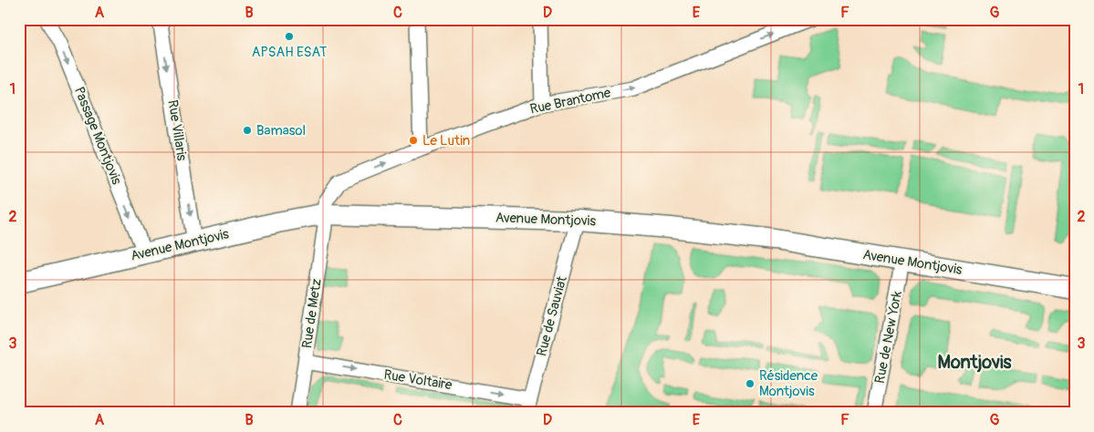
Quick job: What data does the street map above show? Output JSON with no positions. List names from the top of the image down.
{
  "streets": {
    "main road": ["Avenue Montjovis"],
    "street": [
      "Rue Brantome",
      "Rue Villaris",
      "Passage Montjovis",
      "Rue de Metz",
      "Rue de Sauviat",
      "Rue de New York",
      "Rue Voltaire"
    ]
  },
  "crossings": [
    ["Rue Brantome", "Avenue Montjovis"],
    ["Rue Brantome", "Rue de Metz"],
    ["Rue Villaris", "Avenue Montjovis"],
    ["Passage Montjovis", "Avenue Montjovis"],
    ["Avenue Montjovis", "Rue de Metz"],
    ["Avenue Montjovis", "Rue de Sauviat"],
    ["Avenue Montjovis", "Rue de New York"],
    ["Rue de Metz", "Rue Voltaire"],
    ["Rue de Sauviat", "Rue Voltaire"]
  ],
  "one_way": [
    "Rue Brantome",
    "Rue Villaris",
    "Passage Montjovis",
    "Rue Voltaire"
  ],
  "districts": ["Montjovis"],
  "places": [
    "APSAH ESAT",
    "Bamasol",
    "Le Lutin",
    "Résidence Montjovis"
  ],
  "grid": {
    "columns": [
      "A",
      "B",
      "C",
      "D",
      "E",
      "F",
      "G"
    ],
    "rows": ["1", "2", "3"]
  }
}
